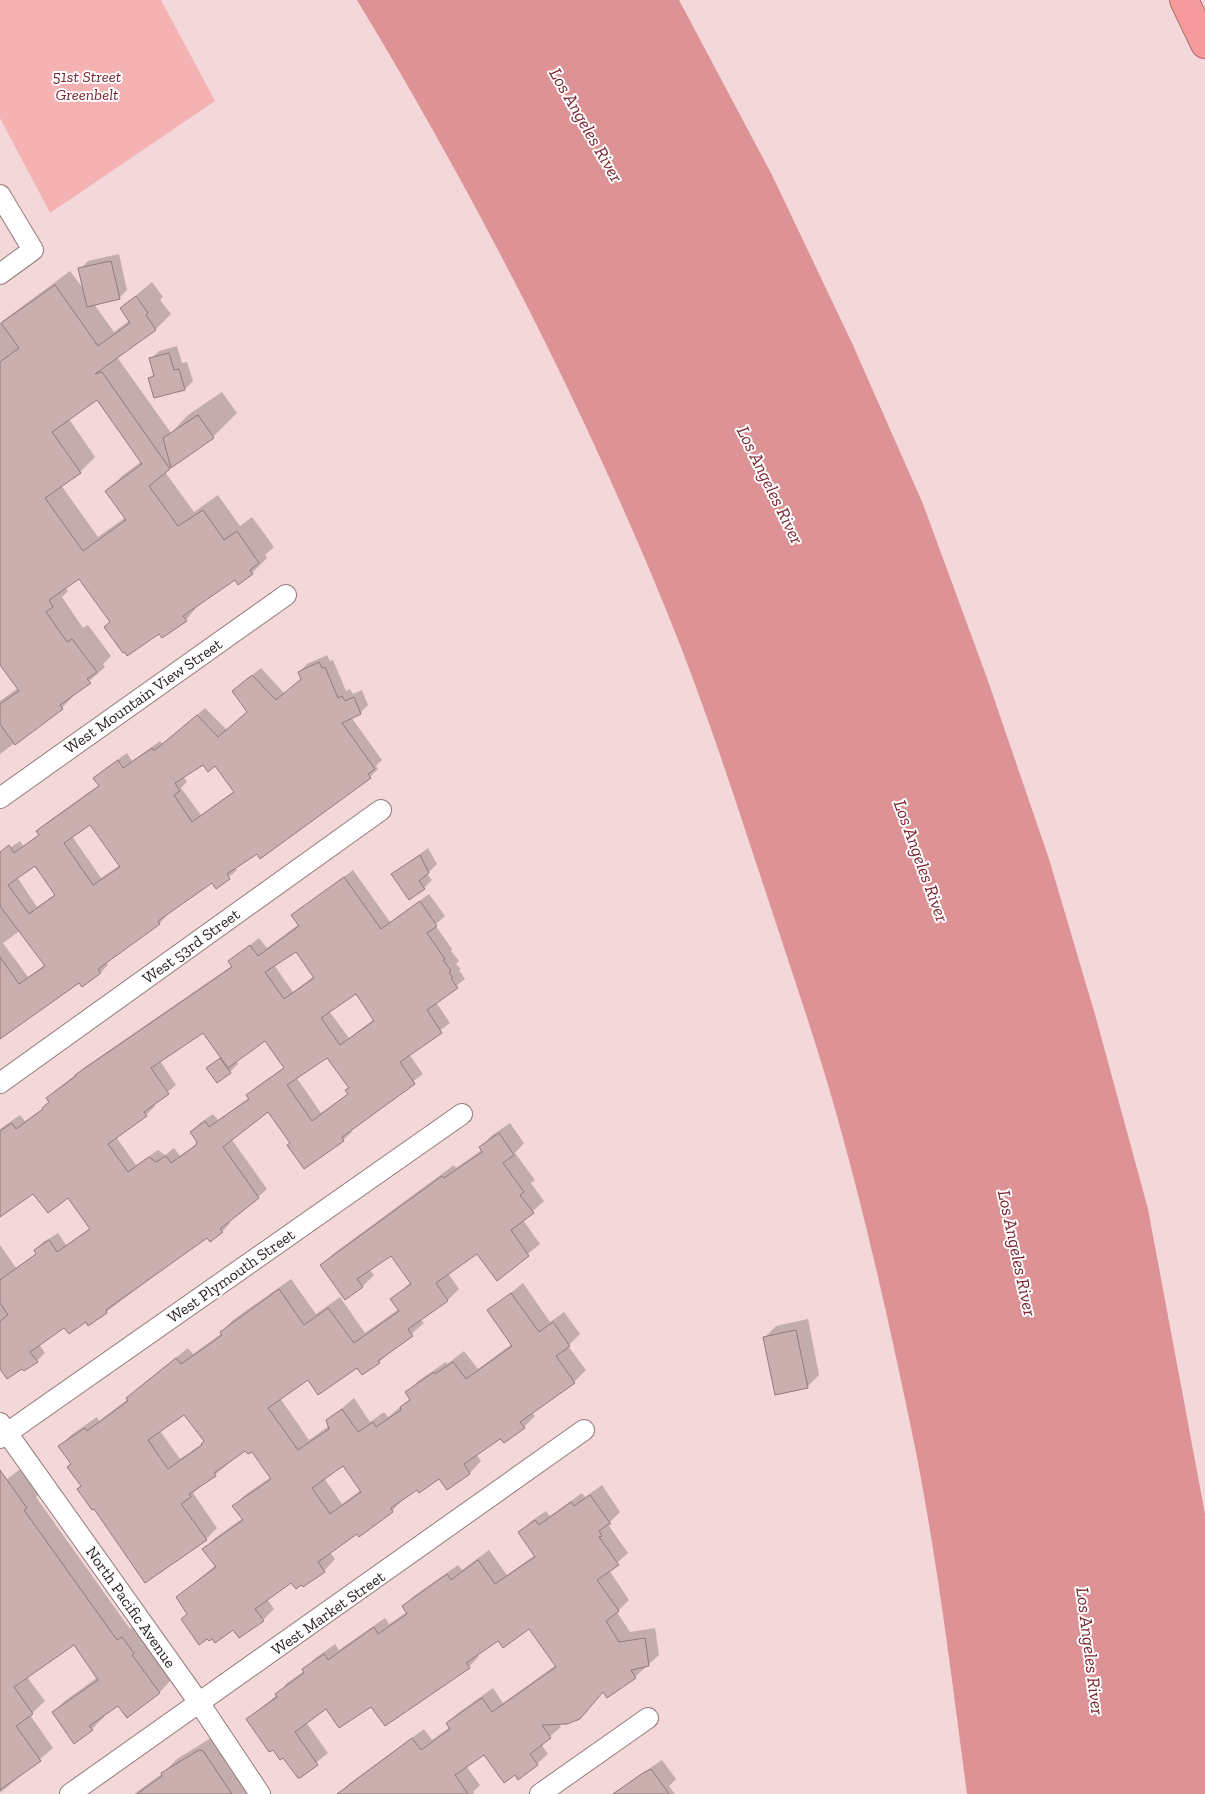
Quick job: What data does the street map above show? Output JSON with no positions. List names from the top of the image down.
{
  "streets": {
    "street": [
      "West Mountain View Street",
      "West 53rd Street",
      "West Plymouth Street",
      "North Pacific Avenue",
      "West Market Street"
    ]
  },
  "crossings": [
    ["West Plymouth Street", "North Pacific Avenue"],
    ["North Pacific Avenue", "West Market Street"]
  ],
  "water": ["Los Angeles River"],
  "parks": ["51st Street Greenbelt"]
}
